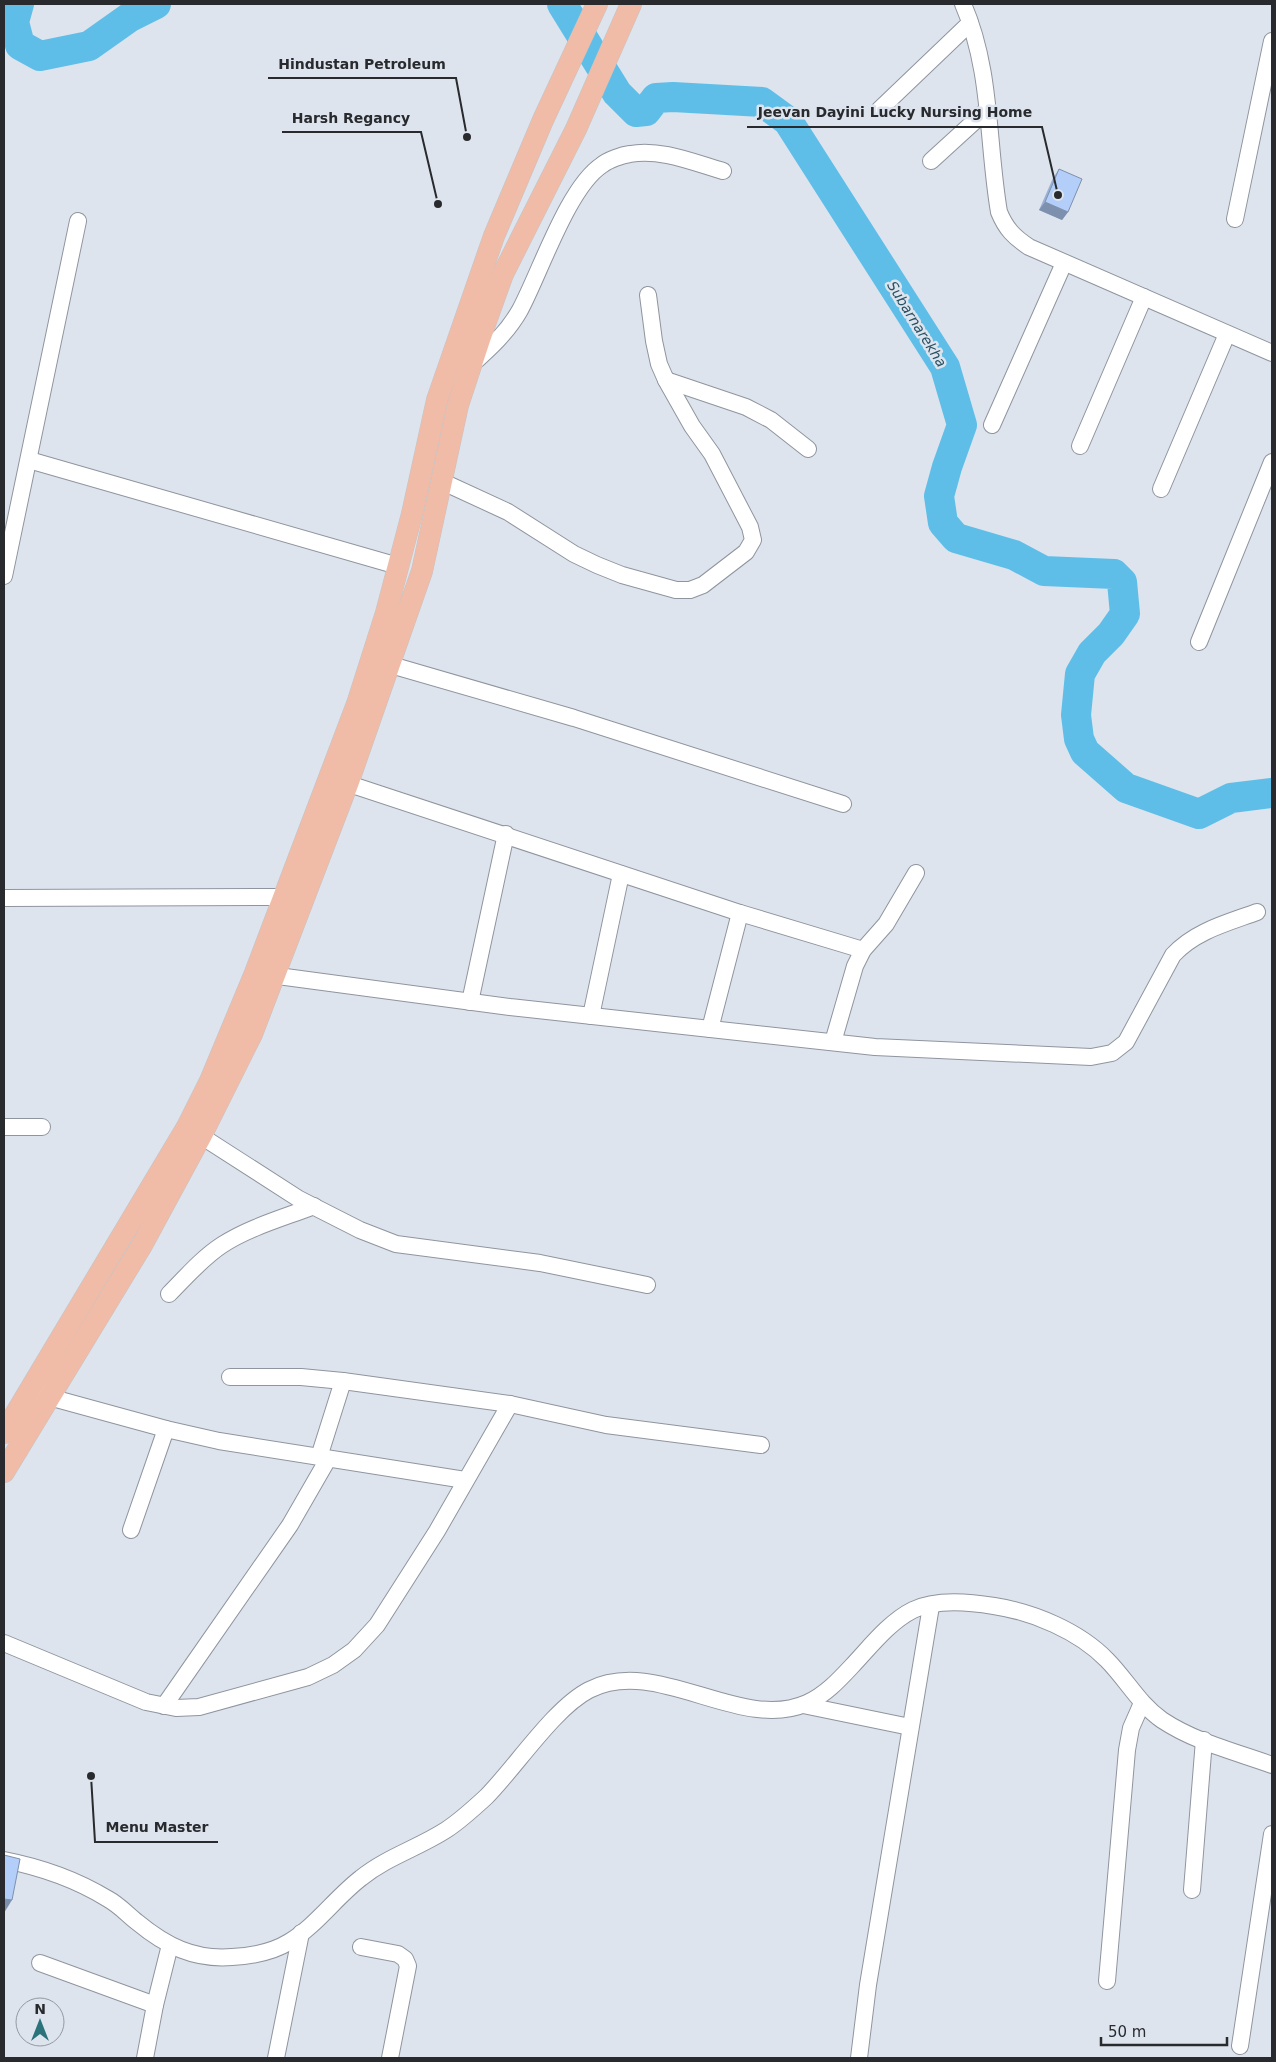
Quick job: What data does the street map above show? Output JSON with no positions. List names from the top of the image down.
{
  "water": ["Subarnarekha"],
  "places": [
    "Hindustan Petroleum",
    "Jeevan Dayini Lucky Nursing Home",
    "Harsh Regancy",
    "Menu Master"
  ],
  "scale_bar": "50 m",
  "north": "top"
}
